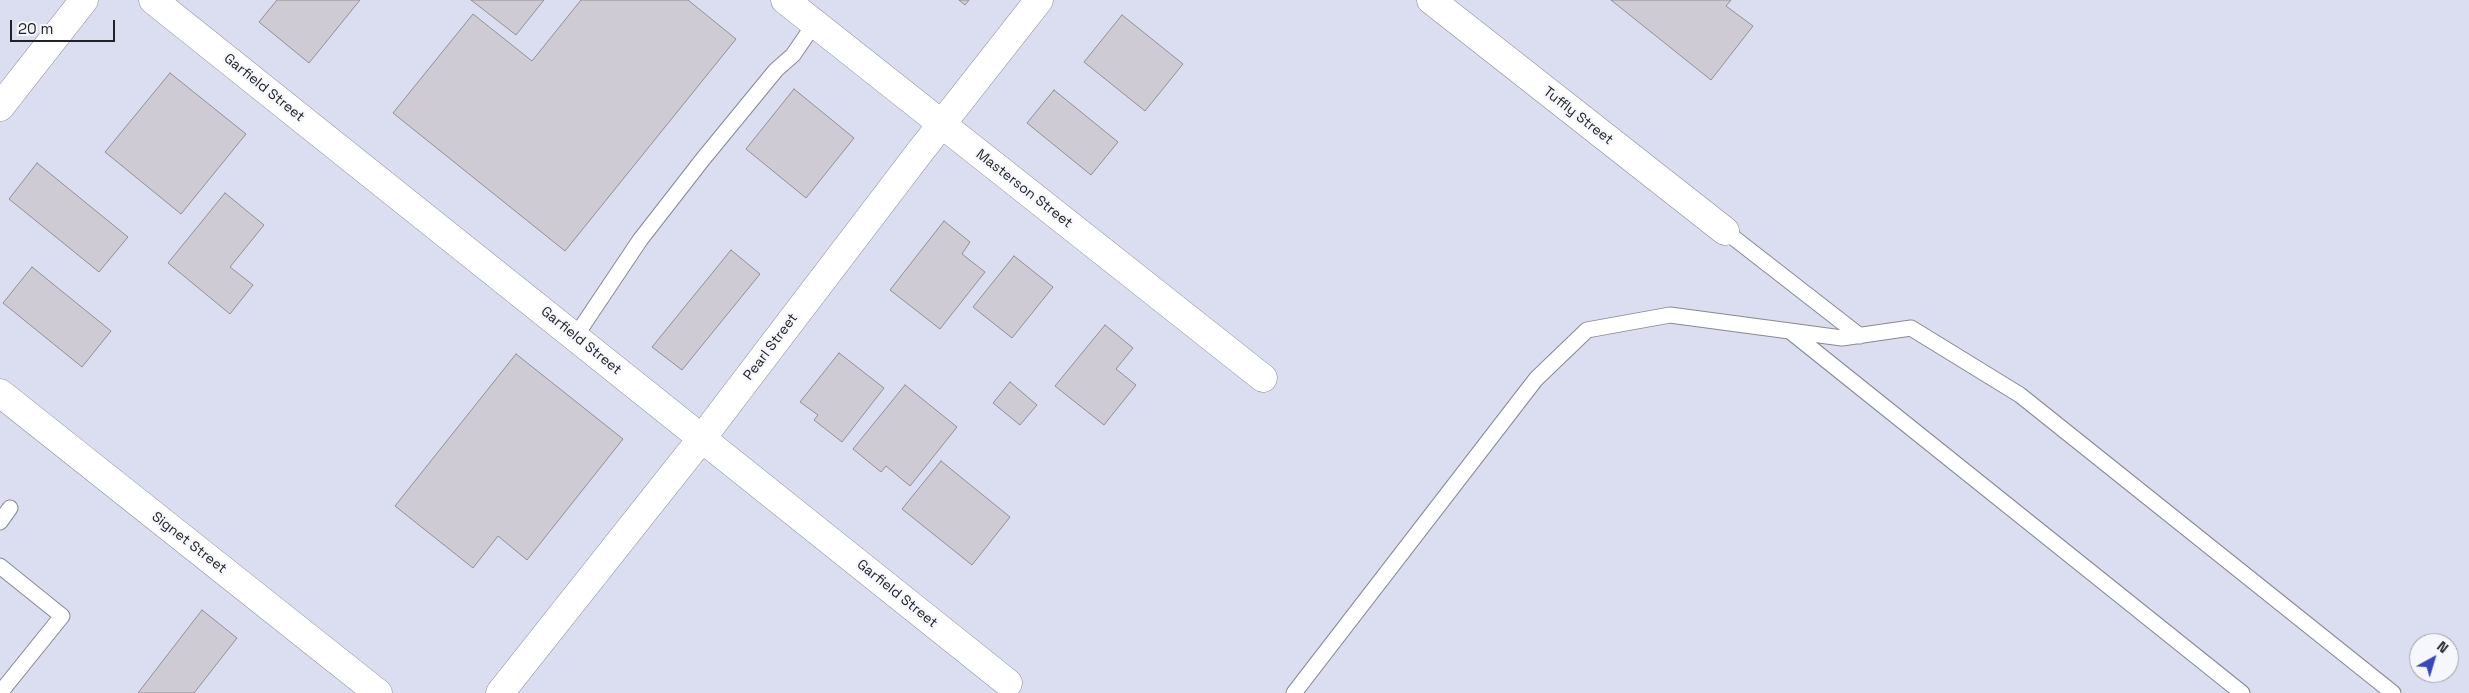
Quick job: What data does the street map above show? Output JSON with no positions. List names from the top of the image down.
{
  "streets": {
    "street": [
      "Garfield Street",
      "Tuffly Street",
      "Masterson Street",
      "Pearl Street",
      "Signet Street"
    ]
  },
  "crossings": [
    ["Garfield Street", "Pearl Street"],
    ["Masterson Street", "Pearl Street"]
  ],
  "scale_bar": "20 m",
  "north": "top right"
}
